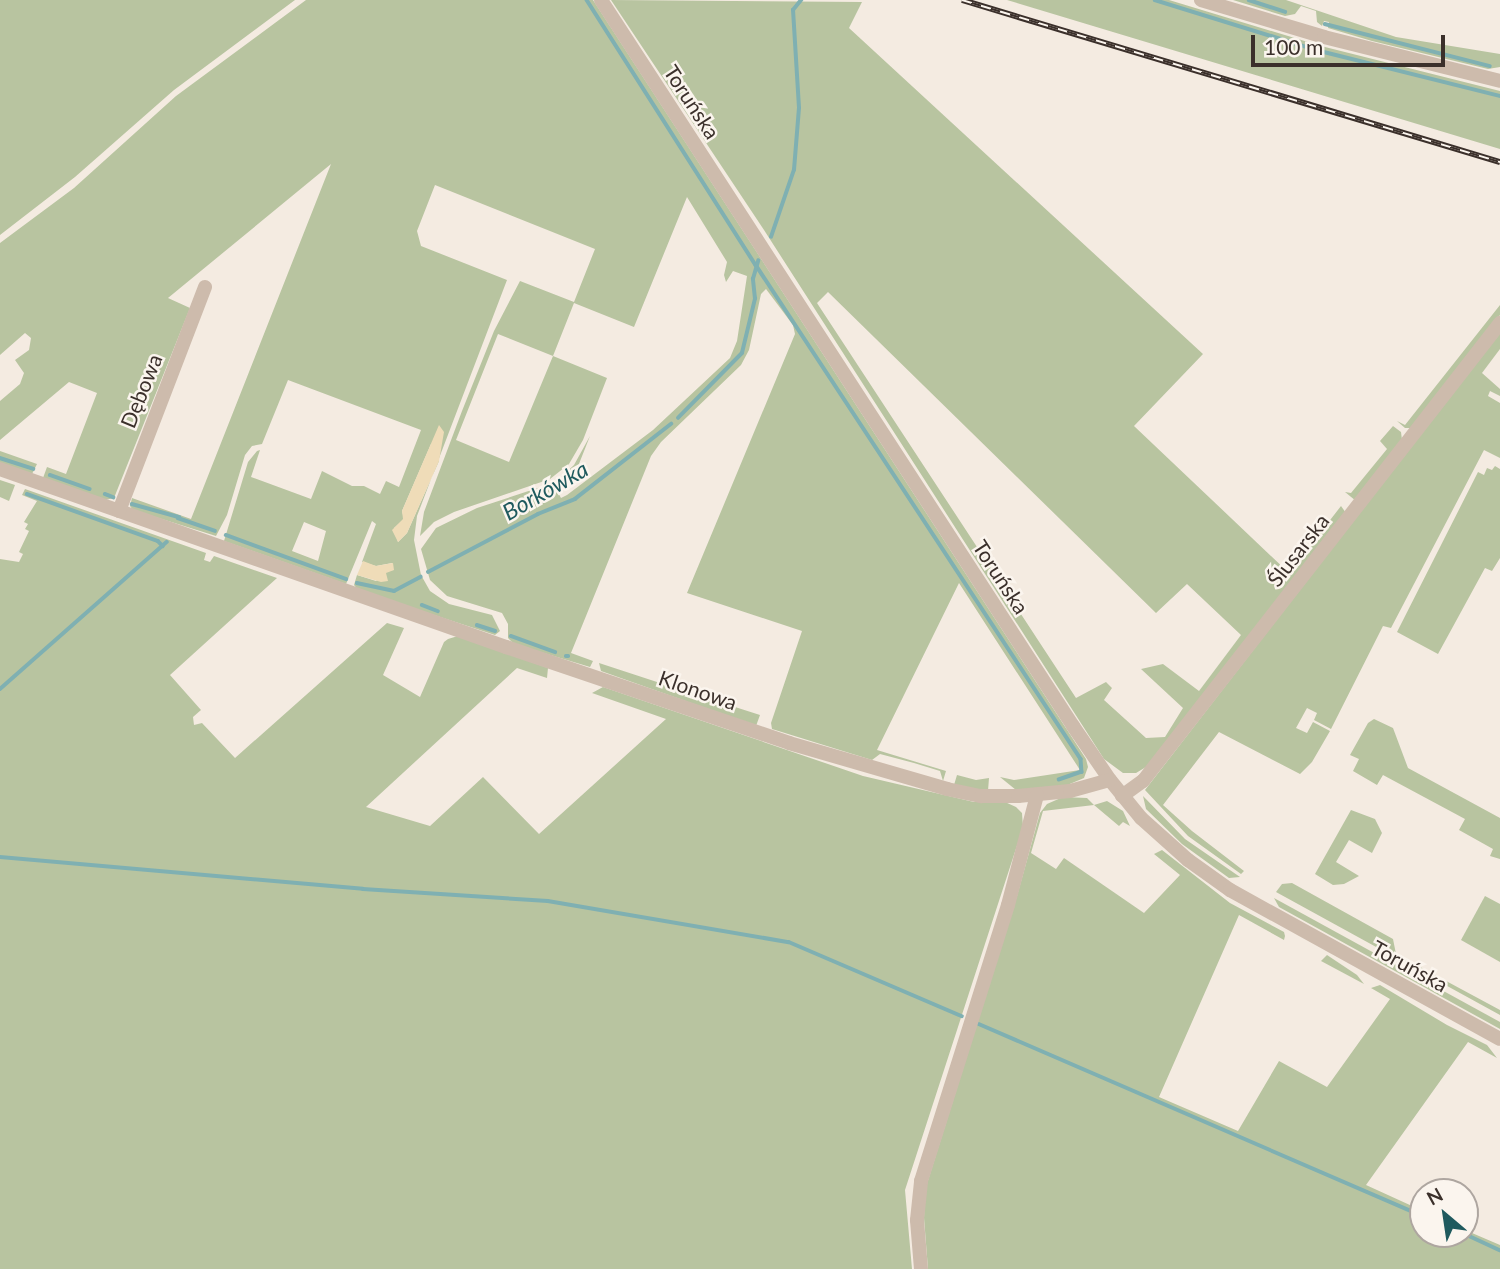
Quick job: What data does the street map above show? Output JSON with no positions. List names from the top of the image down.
{
  "streets": {
    "street": [
      "Toruńska",
      "Dębowa",
      "Ślusarska",
      "Klonowa"
    ]
  },
  "crossings": [
    ["Toruńska", "Ślusarska"],
    ["Toruńska", "Klonowa"],
    ["Dębowa", "Klonowa"]
  ],
  "water": ["Borkówka"],
  "scale_bar": "100 m",
  "north": "top left"
}
